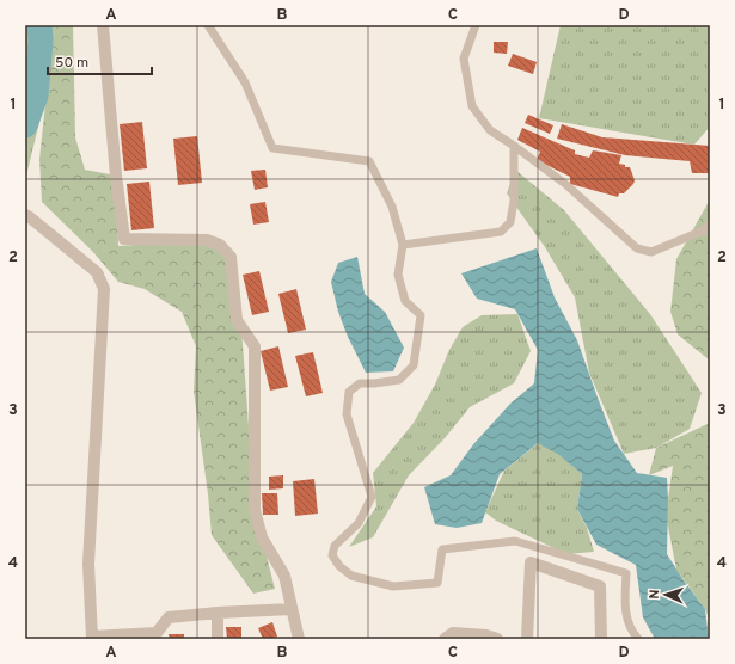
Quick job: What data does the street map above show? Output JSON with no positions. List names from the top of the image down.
{
  "scale_bar": "50 m",
  "north": "left",
  "grid": {
    "columns": [
      "A",
      "B",
      "C",
      "D"
    ],
    "rows": [
      "1",
      "2",
      "3",
      "4"
    ]
  }
}
